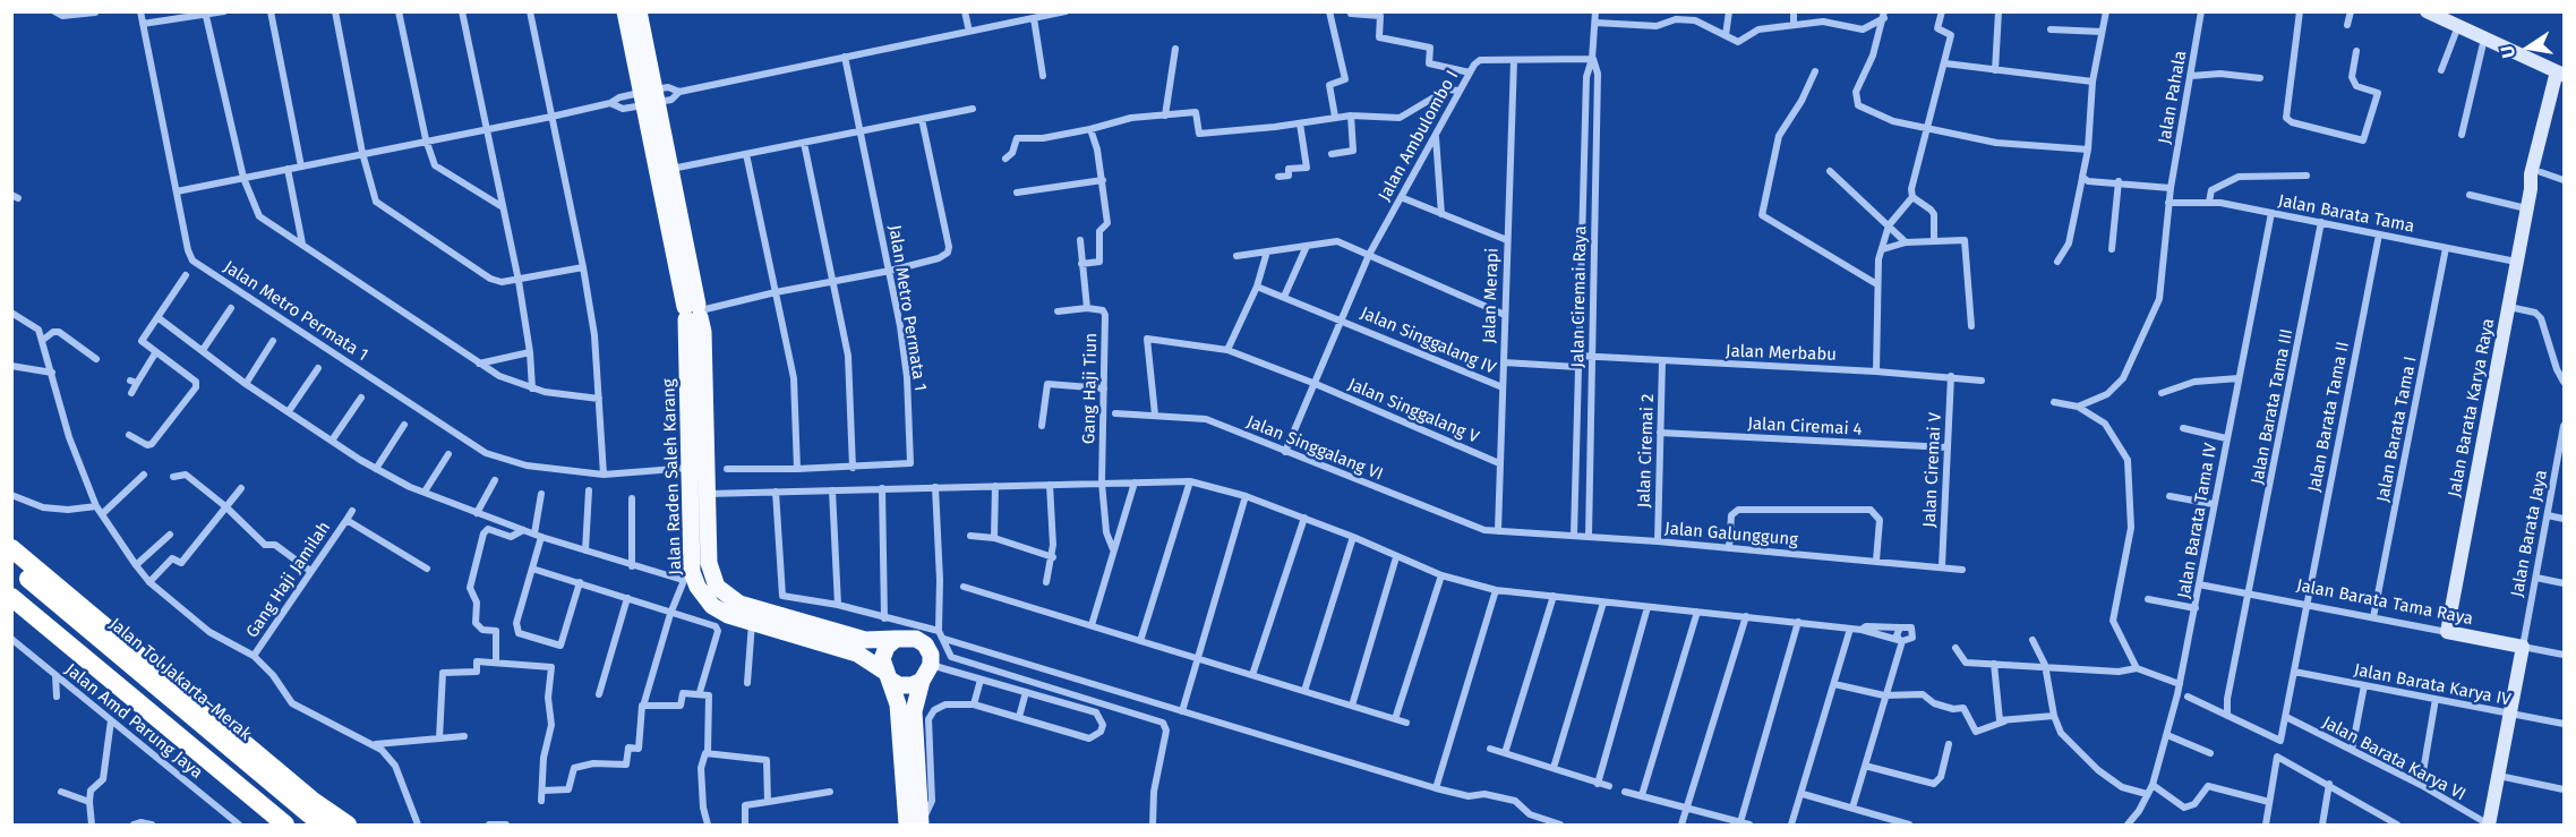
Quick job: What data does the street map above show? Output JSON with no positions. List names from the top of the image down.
{
  "streets": {
    "highway": ["Jalan Tol Jakarta–Merak"],
    "main road": ["Jalan Raden Saleh Karang"],
    "street": [
      "Jalan Pahala",
      "Jalan Ambulombo I",
      "Jalan Barata Tama",
      "Jalan Merapi",
      "Jalan Ciremai Raya",
      "Jalan Metro Permata 1",
      "Jalan Singgalang IV",
      "Jalan Merbabu",
      "Gang Haji Tiun",
      "Jalan Barata Tama III",
      "Jalan Barata Karya Raya",
      "Jalan Singgalang V",
      "Jalan Barata Tama II",
      "Jalan Ciremai 4",
      "Jalan Barata Tama I",
      "Jalan Singgalang VI",
      "Jalan Ciremai 2",
      "Jalan Ciremai V",
      "Jalan Barata Tama IV",
      "Jalan Barata Jaya",
      "Jalan Galunggung",
      "Gang Haji Jamilah",
      "Jalan Barata Tama Raya",
      "Jalan Barata Karya IV",
      "Jalan Amd Parung Jaya",
      "Jalan Barata Karya VI"
    ]
  },
  "crossings": [
    ["Jalan Pahala", "Jalan Barata Tama"],
    ["Jalan Ambulombo I", "Jalan Merapi"],
    ["Jalan Ambulombo I", "Jalan Ciremai Raya"],
    ["Jalan Ambulombo I", "Jalan Singgalang IV"],
    ["Jalan Ambulombo I", "Jalan Singgalang V"],
    ["Jalan Ambulombo I", "Jalan Singgalang VI"],
    ["Jalan Barata Tama", "Jalan Barata Tama III"],
    ["Jalan Barata Tama", "Jalan Barata Karya Raya"],
    ["Jalan Barata Tama", "Jalan Barata Tama II"],
    ["Jalan Barata Tama", "Jalan Barata Tama I"],
    ["Jalan Barata Tama", "Jalan Barata Tama IV"],
    ["Jalan Merapi", "Jalan Singgalang IV"],
    ["Jalan Merapi", "Jalan Singgalang V"],
    ["Jalan Merapi", "Jalan Singgalang VI"],
    ["Jalan Merapi", "Jalan Galunggung"],
    ["Jalan Ciremai Raya", "Jalan Merbabu"],
    ["Jalan Ciremai Raya", "Jalan Galunggung"],
    ["Jalan Metro Permata 1", "Jalan Raden Saleh Karang"],
    ["Jalan Merbabu", "Jalan Ciremai 2"],
    ["Jalan Merbabu", "Jalan Ciremai V"],
    ["Jalan Barata Tama III", "Jalan Barata Tama II"],
    ["Jalan Barata Tama III", "Jalan Barata Tama Raya"],
    ["Jalan Barata Karya Raya", "Jalan Barata Tama Raya"],
    ["Jalan Singgalang V", "Jalan Singgalang VI"],
    ["Jalan Barata Tama II", "Jalan Barata Tama Raya"],
    ["Jalan Barata Tama II", "Jalan Barata Karya IV"],
    ["Jalan Barata Tama II", "Jalan Barata Karya VI"],
    ["Jalan Ciremai 4", "Jalan Ciremai 2"],
    ["Jalan Ciremai 4", "Jalan Ciremai V"],
    ["Jalan Barata Tama I", "Jalan Barata Tama Raya"],
    ["Jalan Singgalang VI", "Jalan Galunggung"],
    ["Jalan Ciremai 2", "Jalan Galunggung"],
    ["Jalan Ciremai V", "Jalan Galunggung"],
    ["Jalan Barata Tama IV", "Jalan Barata Tama Raya"],
    ["Jalan Barata Jaya", "Jalan Barata Tama Raya"]
  ],
  "north": "left"
}
